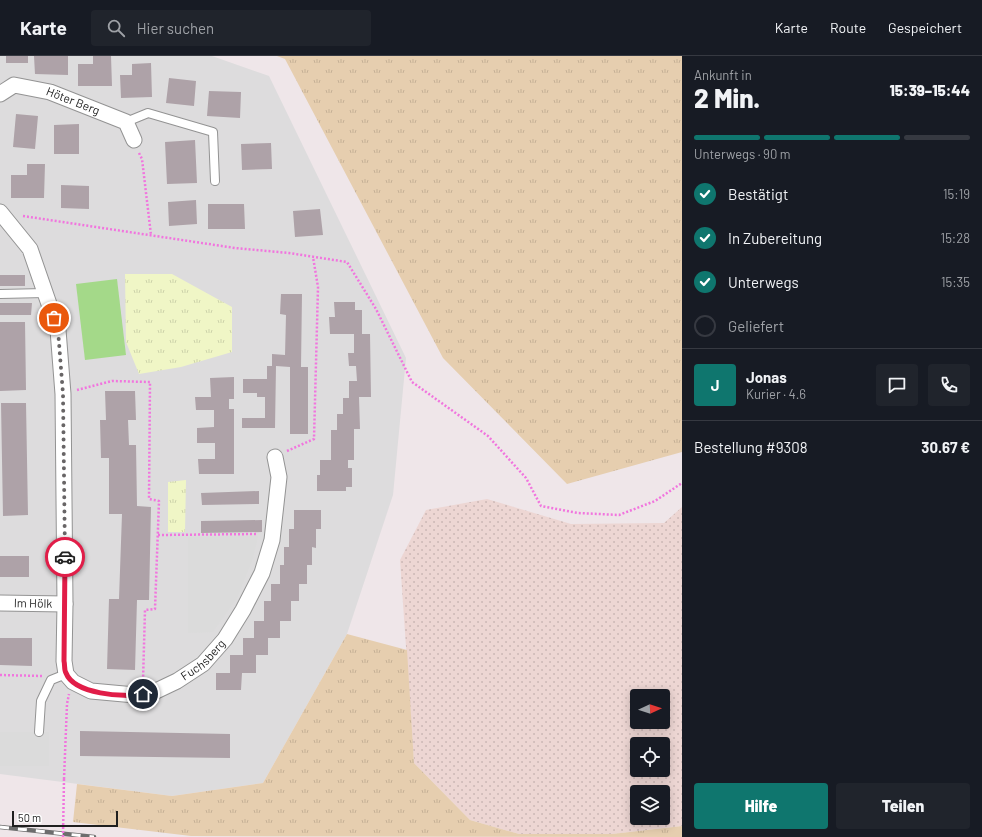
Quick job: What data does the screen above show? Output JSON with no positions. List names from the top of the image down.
{
  "streets": {
    "street": ["Höter Berg", "Im Hölk", "Fuchsberg"]
  },
  "scale_bar": "50 m",
  "north": "right",
  "page": {
    "header": "Karte",
    "search": "Hier suchen",
    "nav": ["Karte", "Route", "Gespeichert"],
    "heading": ["2 Min.", "Ankunft in", "15:39–15:44"],
    "panel": [
      "Jonas",
      "Kurier · 4.6",
      "Bestellung #9308",
      "30.67 €"
    ],
    "bar": "Unterwegs · 90 m",
    "list": [
      ["Bestätigt", "15:19"],
      ["In Zubereitung", "15:28"],
      ["Unterwegs", "15:35"],
      "Geliefert"
    ],
    "round": "J",
    "buttons": ["Hilfe", "Teilen"],
    "scale": "50 m"
  }
}
